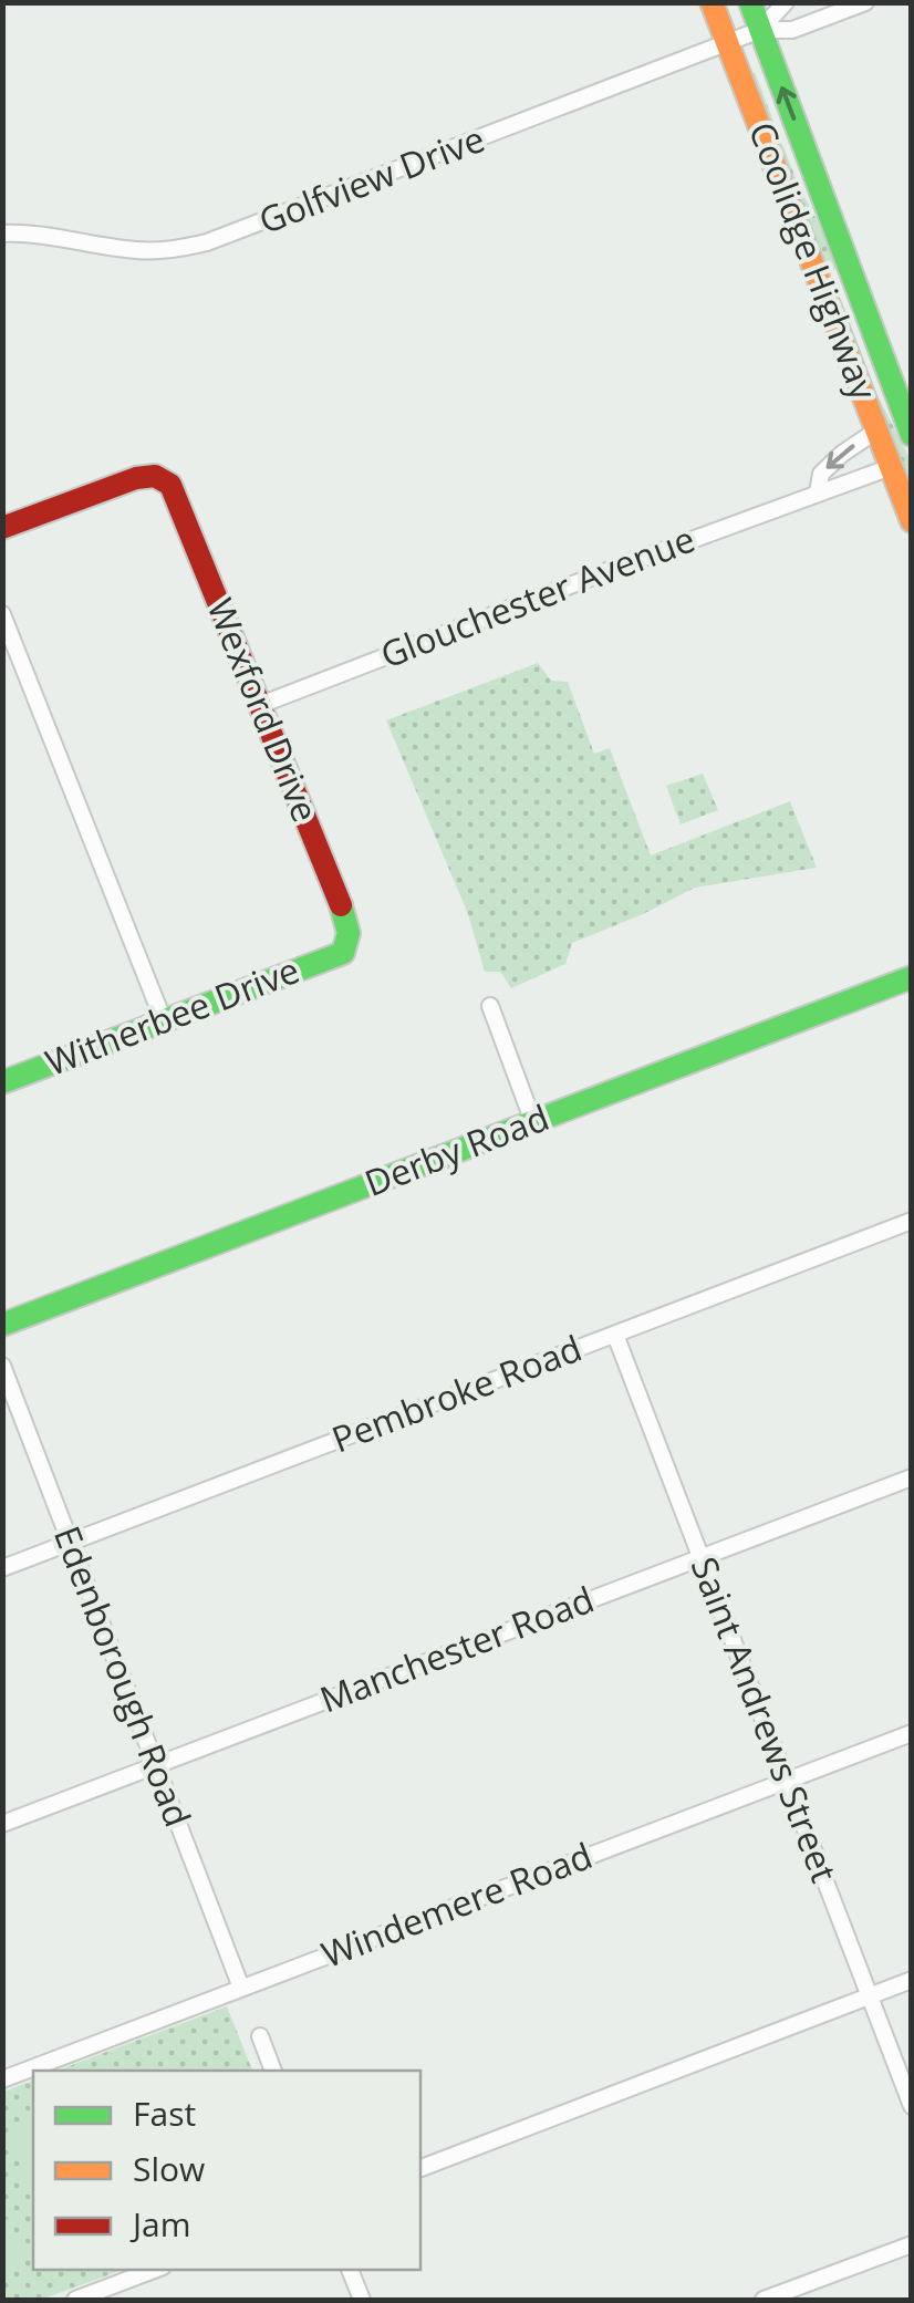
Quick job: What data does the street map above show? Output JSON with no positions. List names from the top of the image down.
{
  "streets": {
    "street": [
      "Golfview Drive",
      "Coolidge Highway",
      "Glouchester Avenue",
      "Wexford Drive",
      "Witherbee Drive",
      "Derby Road",
      "Pembroke Road",
      "Manchester Road",
      "Edenborough Road",
      "Saint Andrews Street",
      "Windemere Road"
    ]
  },
  "crossings": [
    ["Golfview Drive", "Coolidge Highway"],
    ["Coolidge Highway", "Glouchester Avenue"],
    ["Glouchester Avenue", "Wexford Drive"],
    ["Wexford Drive", "Witherbee Drive"],
    ["Pembroke Road", "Edenborough Road"],
    ["Pembroke Road", "Saint Andrews Street"],
    ["Manchester Road", "Edenborough Road"],
    ["Manchester Road", "Saint Andrews Street"],
    ["Edenborough Road", "Windemere Road"],
    ["Saint Andrews Street", "Windemere Road"]
  ],
  "legend": ["Fast", "Slow", "Jam"]
}
